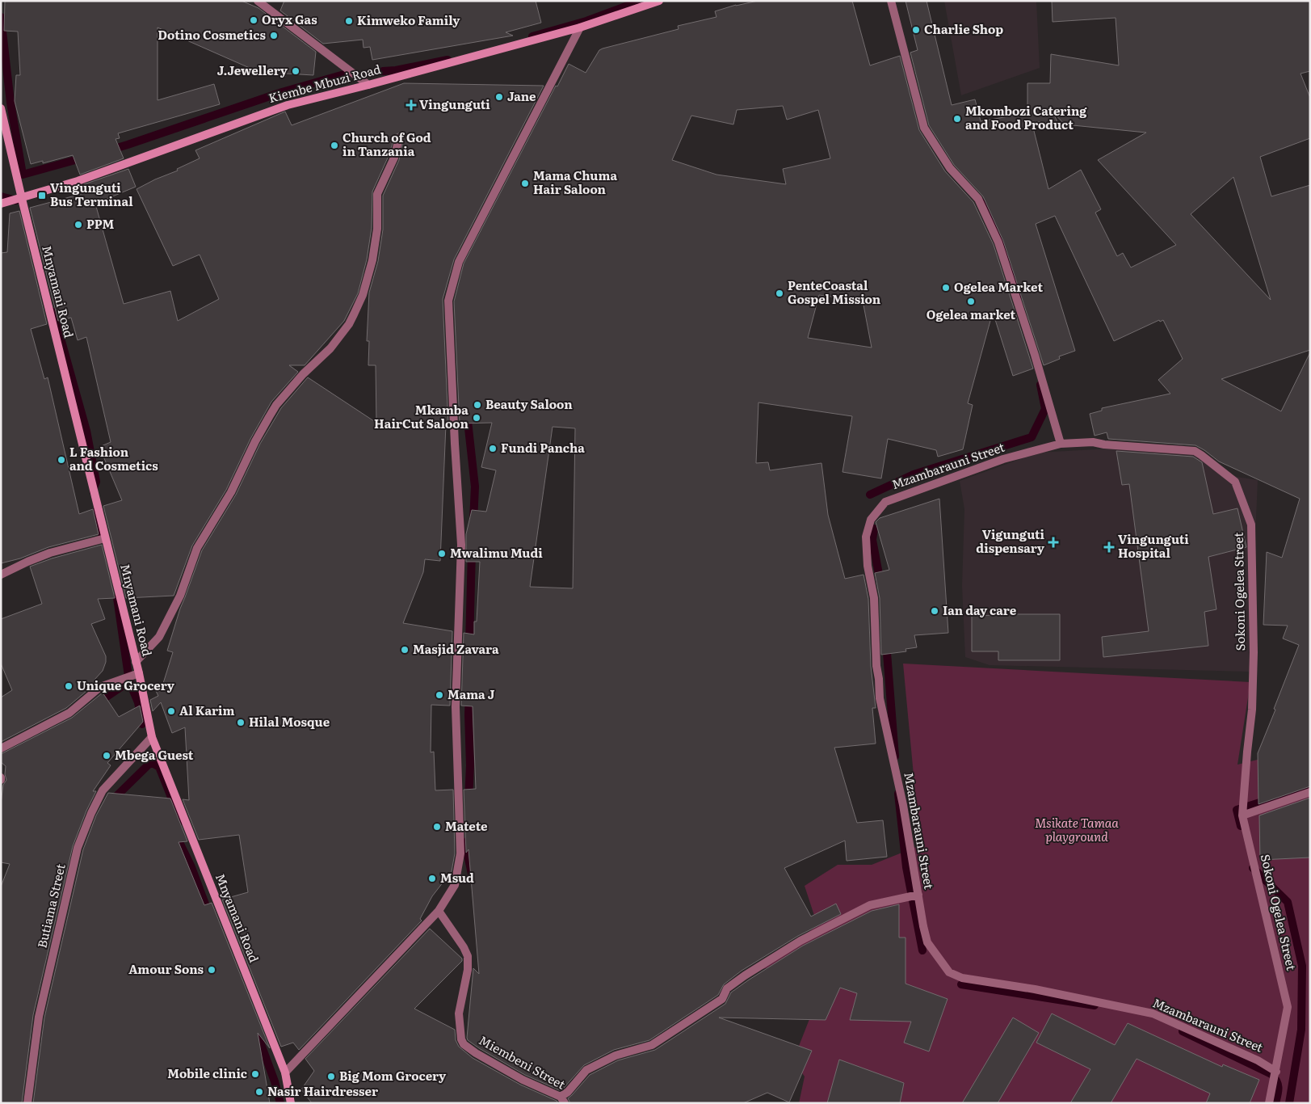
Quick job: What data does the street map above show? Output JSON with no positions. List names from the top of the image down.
{
  "streets": {
    "street": [
      "Kiembe Mbuzi Road",
      "Mnyamani Road",
      "Mzambarauni Street",
      "Sokoni Ogelea Street",
      "Butiama Street",
      "Miembeni Street"
    ]
  },
  "crossings": [
    ["Kiembe Mbuzi Road", "Mnyamani Road"],
    ["Mnyamani Road", "Butiama Street"],
    ["Mzambarauni Street", "Sokoni Ogelea Street"]
  ],
  "parks": ["Msikate Tamaa playground"],
  "places": {
    "other": [
      "Oryx Gas",
      "Kimweko Family",
      "Charlie Shop",
      "Dotino Cosmetics",
      "J.Jewellery",
      "Jane",
      "Mkombozi Catering and Food Product",
      "Church of God in Tanzania",
      "Mama Chuma Hair Saloon",
      "PPM",
      "Ogelea Market",
      "PenteCoastal Gospel Mission",
      "Ogelea market",
      "Beauty Saloon",
      "Mkamba HairCut Saloon",
      "Fundi Pancha",
      "L Fashion and Cosmetics",
      "Mwalimu Mudi",
      "Ian day care",
      "Masjid Zavara",
      "Unique Grocery",
      "Mama J",
      "Al Karim",
      "Hilal Mosque",
      "Mbega Guest",
      "Matete",
      "Msud",
      "Amour Sons",
      "Mobile clinic",
      "Big Mom Grocery",
      "Nasir Hairdresser"
    ],
    "health": ["Vingunguti", "Vigunguti dispensary", "Vingunguti Hospital"],
    "transit": ["Vingunguti Bus Terminal"]
  }
}
